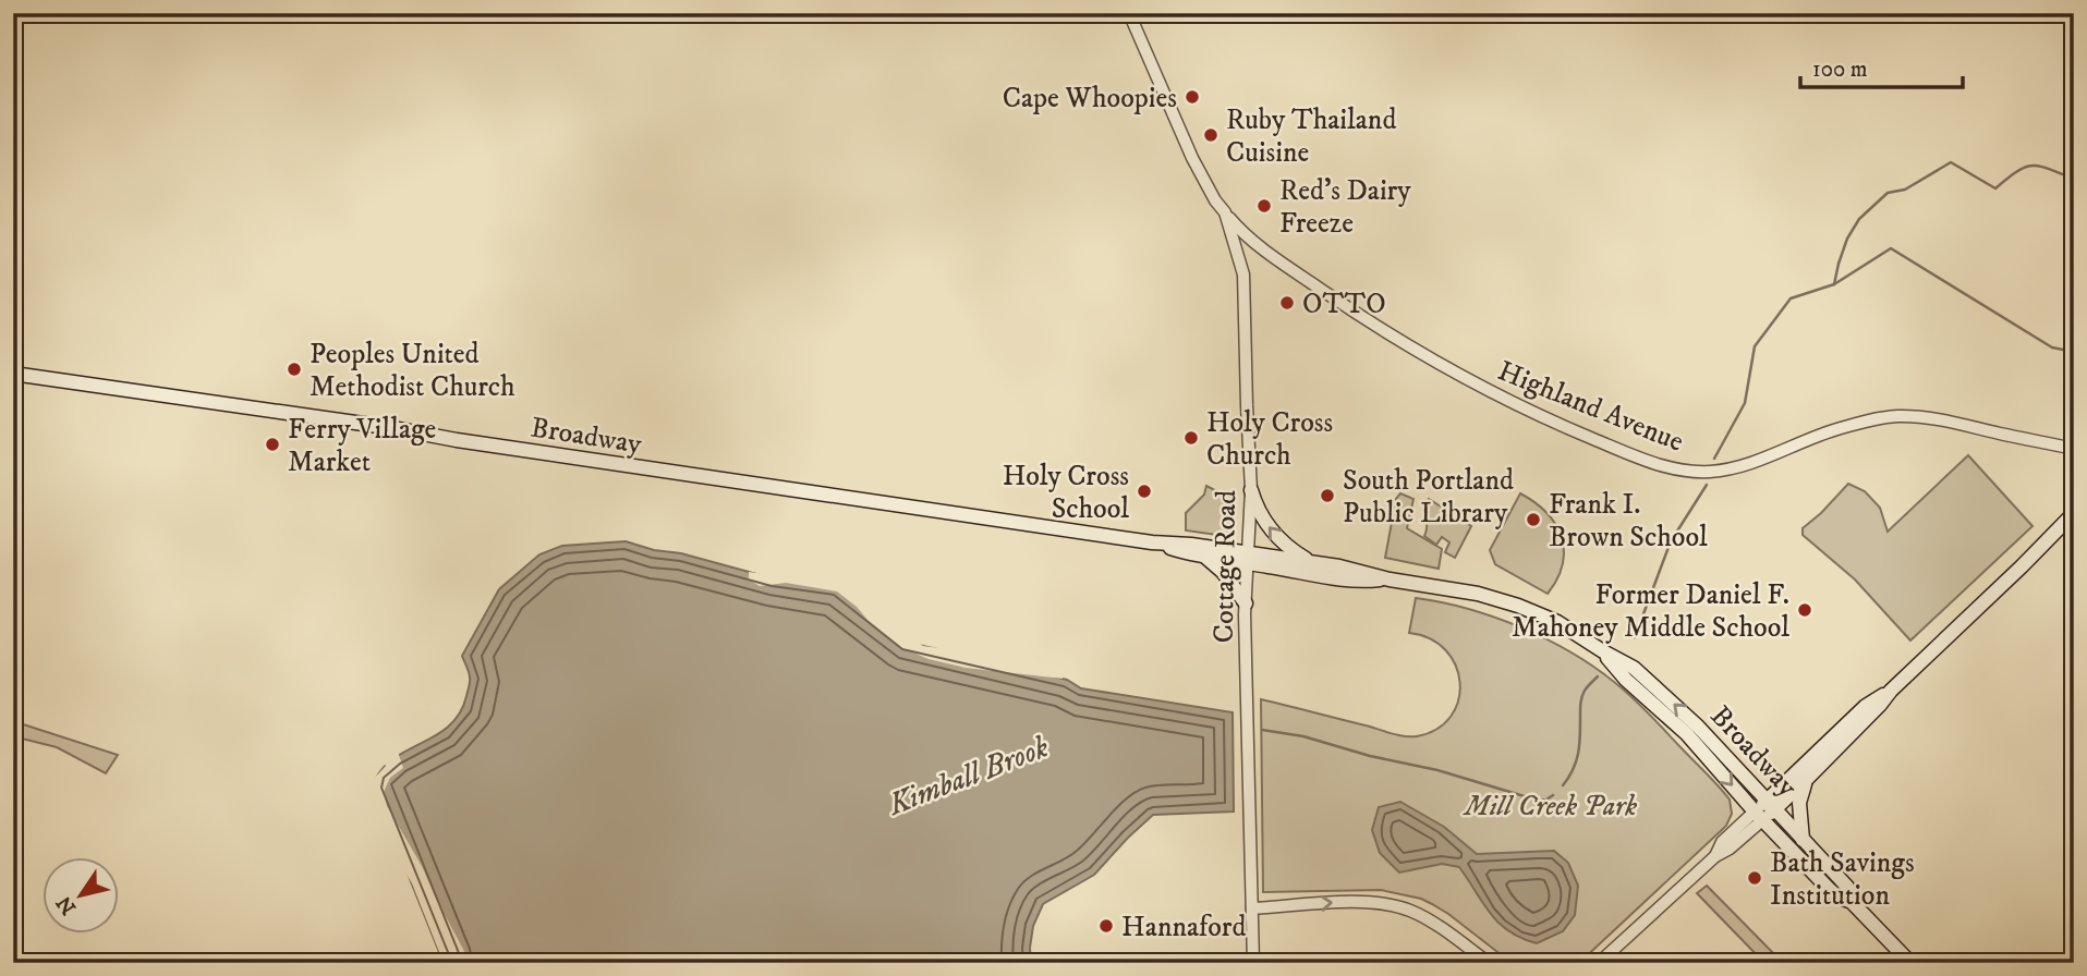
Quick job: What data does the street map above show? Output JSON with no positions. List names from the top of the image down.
{
  "streets": {
    "main road": ["Broadway"],
    "street": ["Highland Avenue", "Cottage Road"]
  },
  "crossings": [
    ["Highland Avenue", "Cottage Road"],
    ["Broadway", "Cottage Road"]
  ],
  "water": ["Kimball Brook"],
  "parks": ["Mill Creek Park"],
  "places": [
    "Cape Whoopies",
    "Ruby Thailand Cuisine",
    "Red's Dairy Freeze",
    "OTTO",
    "Peoples United Methodist Church",
    "Holy Cross Church",
    "Ferry Village Market",
    "Holy Cross School",
    "South Portland Public Library",
    "Frank I. Brown School",
    "Former Daniel F. Mahoney Middle School",
    "Bath Savings Institution",
    "Hannaford"
  ],
  "scale_bar": "100 m",
  "north": "bottom left"
}
